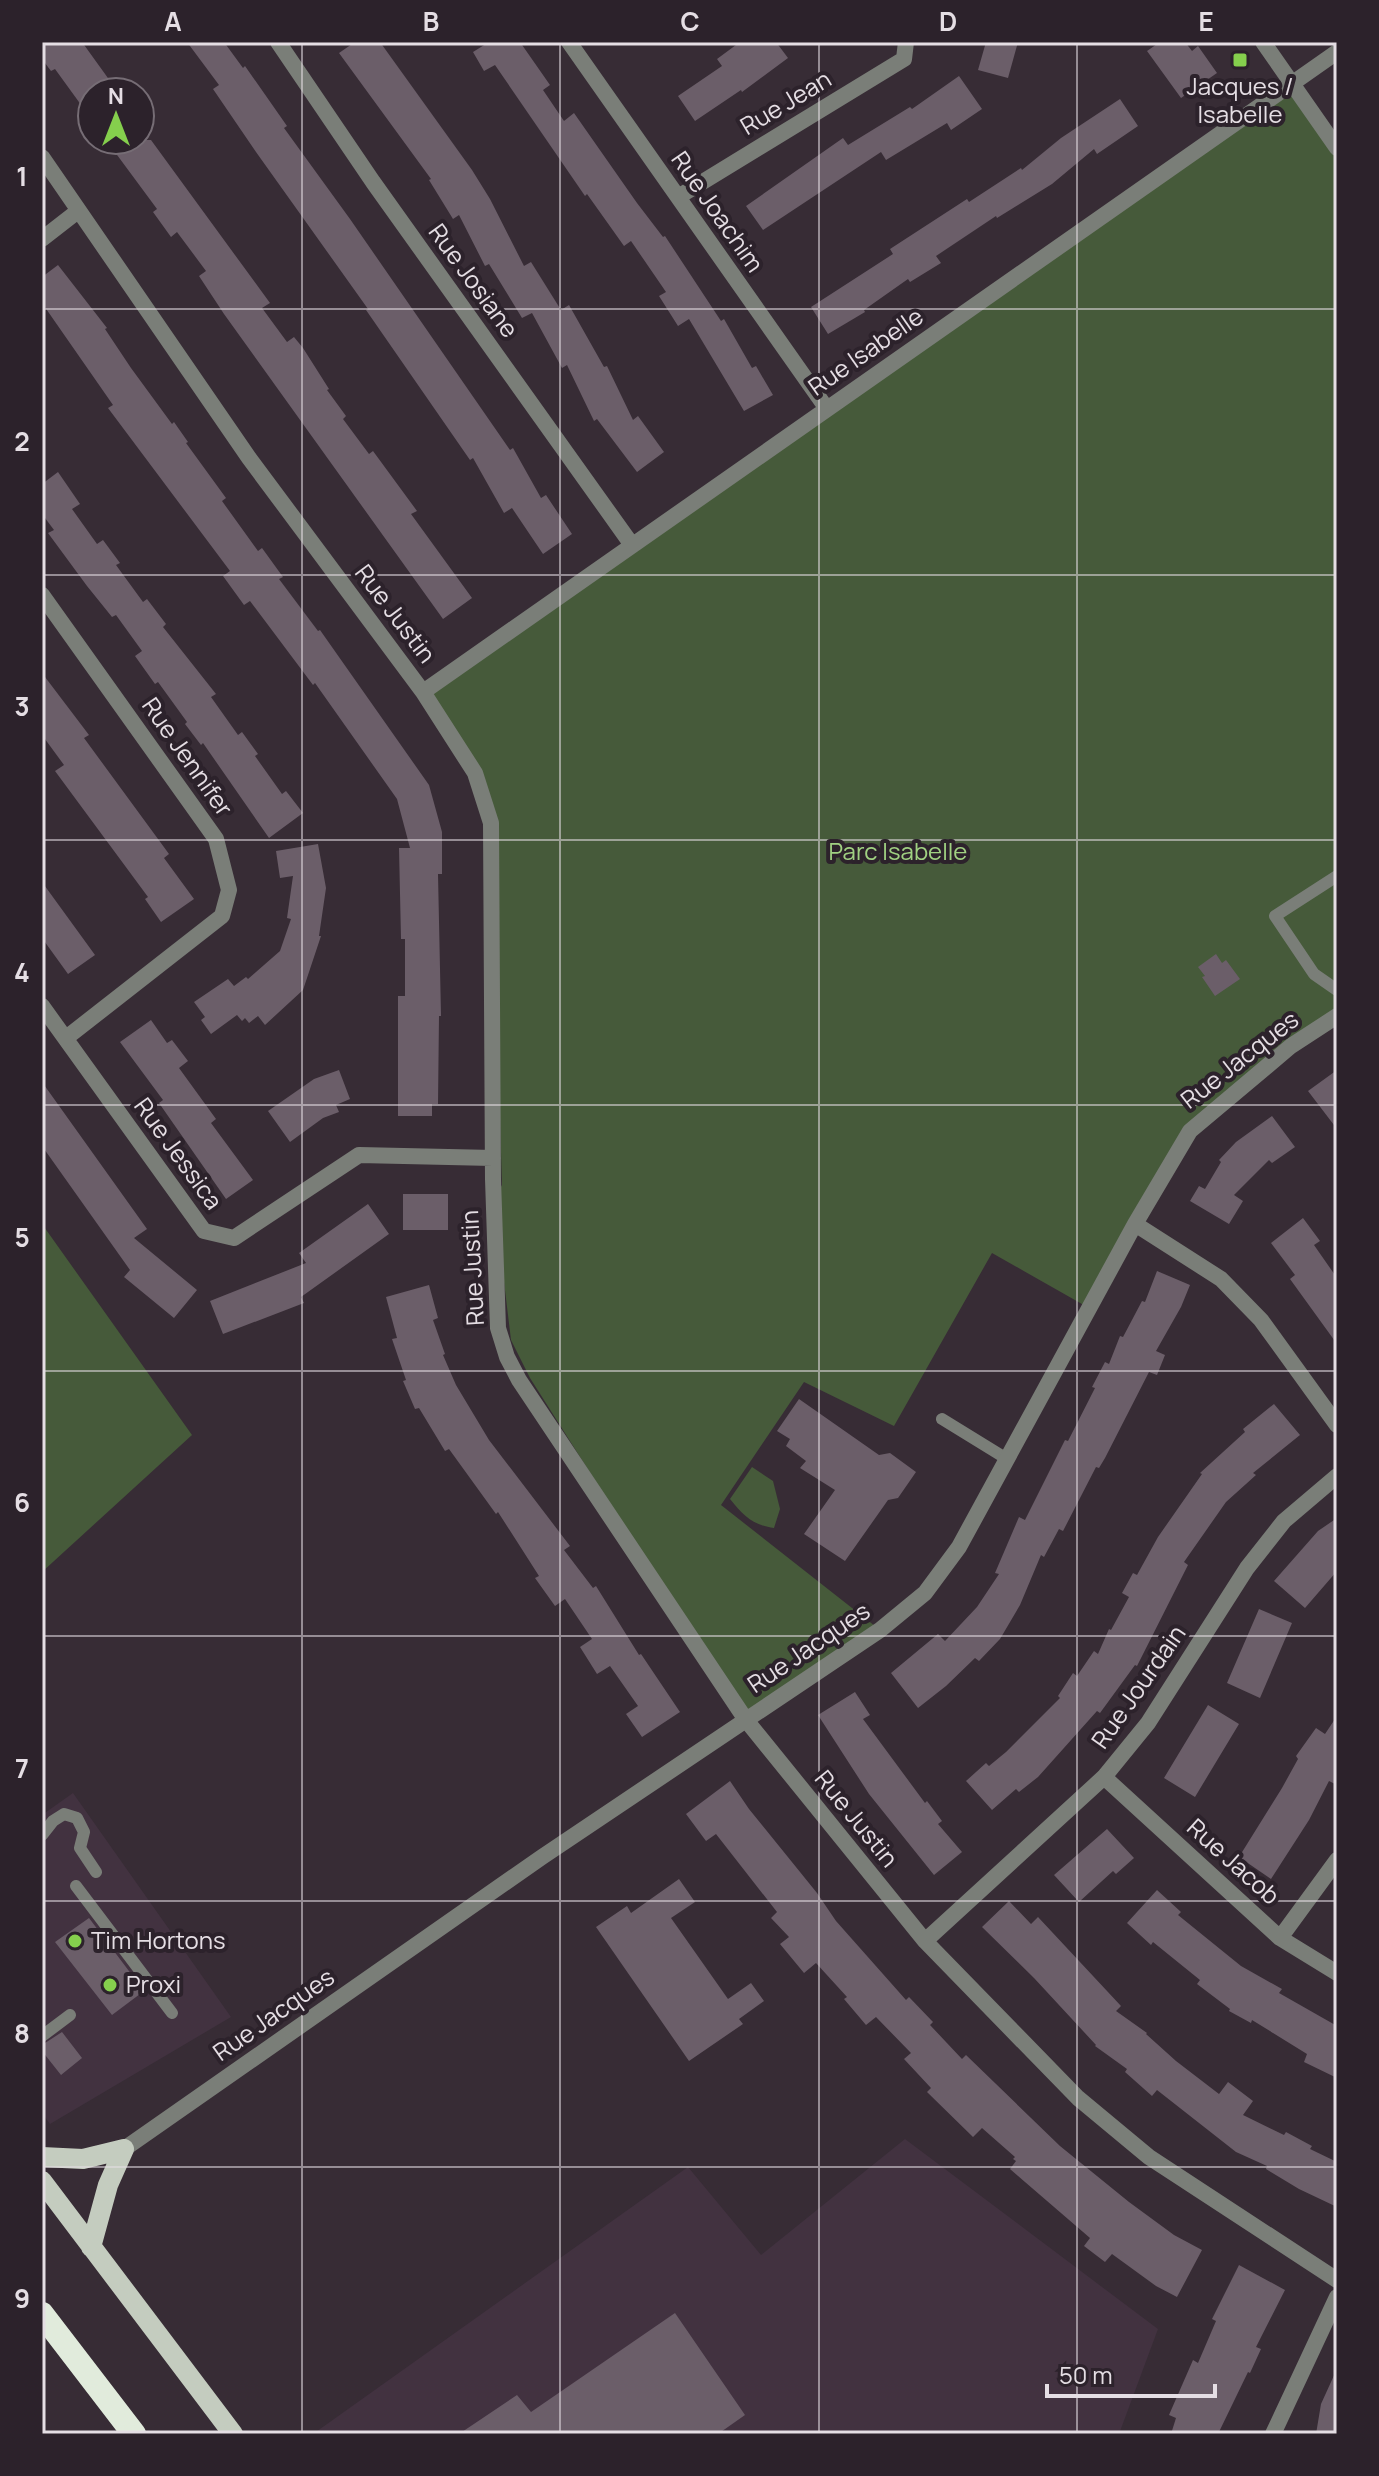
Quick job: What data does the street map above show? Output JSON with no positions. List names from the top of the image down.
{
  "streets": {
    "street": [
      "Rue Jean",
      "Rue Joachim",
      "Rue Josiane",
      "Rue Isabelle",
      "Rue Justin",
      "Rue Jennifer",
      "Rue Jacques",
      "Rue Jessica",
      "Rue Jourdain",
      "Rue Jacob"
    ]
  },
  "crossings": [
    ["Rue Jean", "Rue Joachim"],
    ["Rue Joachim", "Rue Isabelle"],
    ["Rue Josiane", "Rue Isabelle"],
    ["Rue Isabelle", "Rue Justin"],
    ["Rue Justin", "Rue Jacques"],
    ["Rue Justin", "Rue Jessica"],
    ["Rue Justin", "Rue Jourdain"],
    ["Rue Jennifer", "Rue Jessica"],
    ["Rue Jourdain", "Rue Jacob"]
  ],
  "parks": ["Parc Isabelle"],
  "places": {
    "transit": ["Jacques / Isabelle"],
    "other": ["Tim Hortons", "Proxi"]
  },
  "scale_bar": "50 m",
  "north": "top",
  "grid": {
    "columns": [
      "A",
      "B",
      "C",
      "D",
      "E"
    ],
    "rows": [
      "1",
      "2",
      "3",
      "4",
      "5",
      "6",
      "7",
      "8",
      "9"
    ]
  }
}
